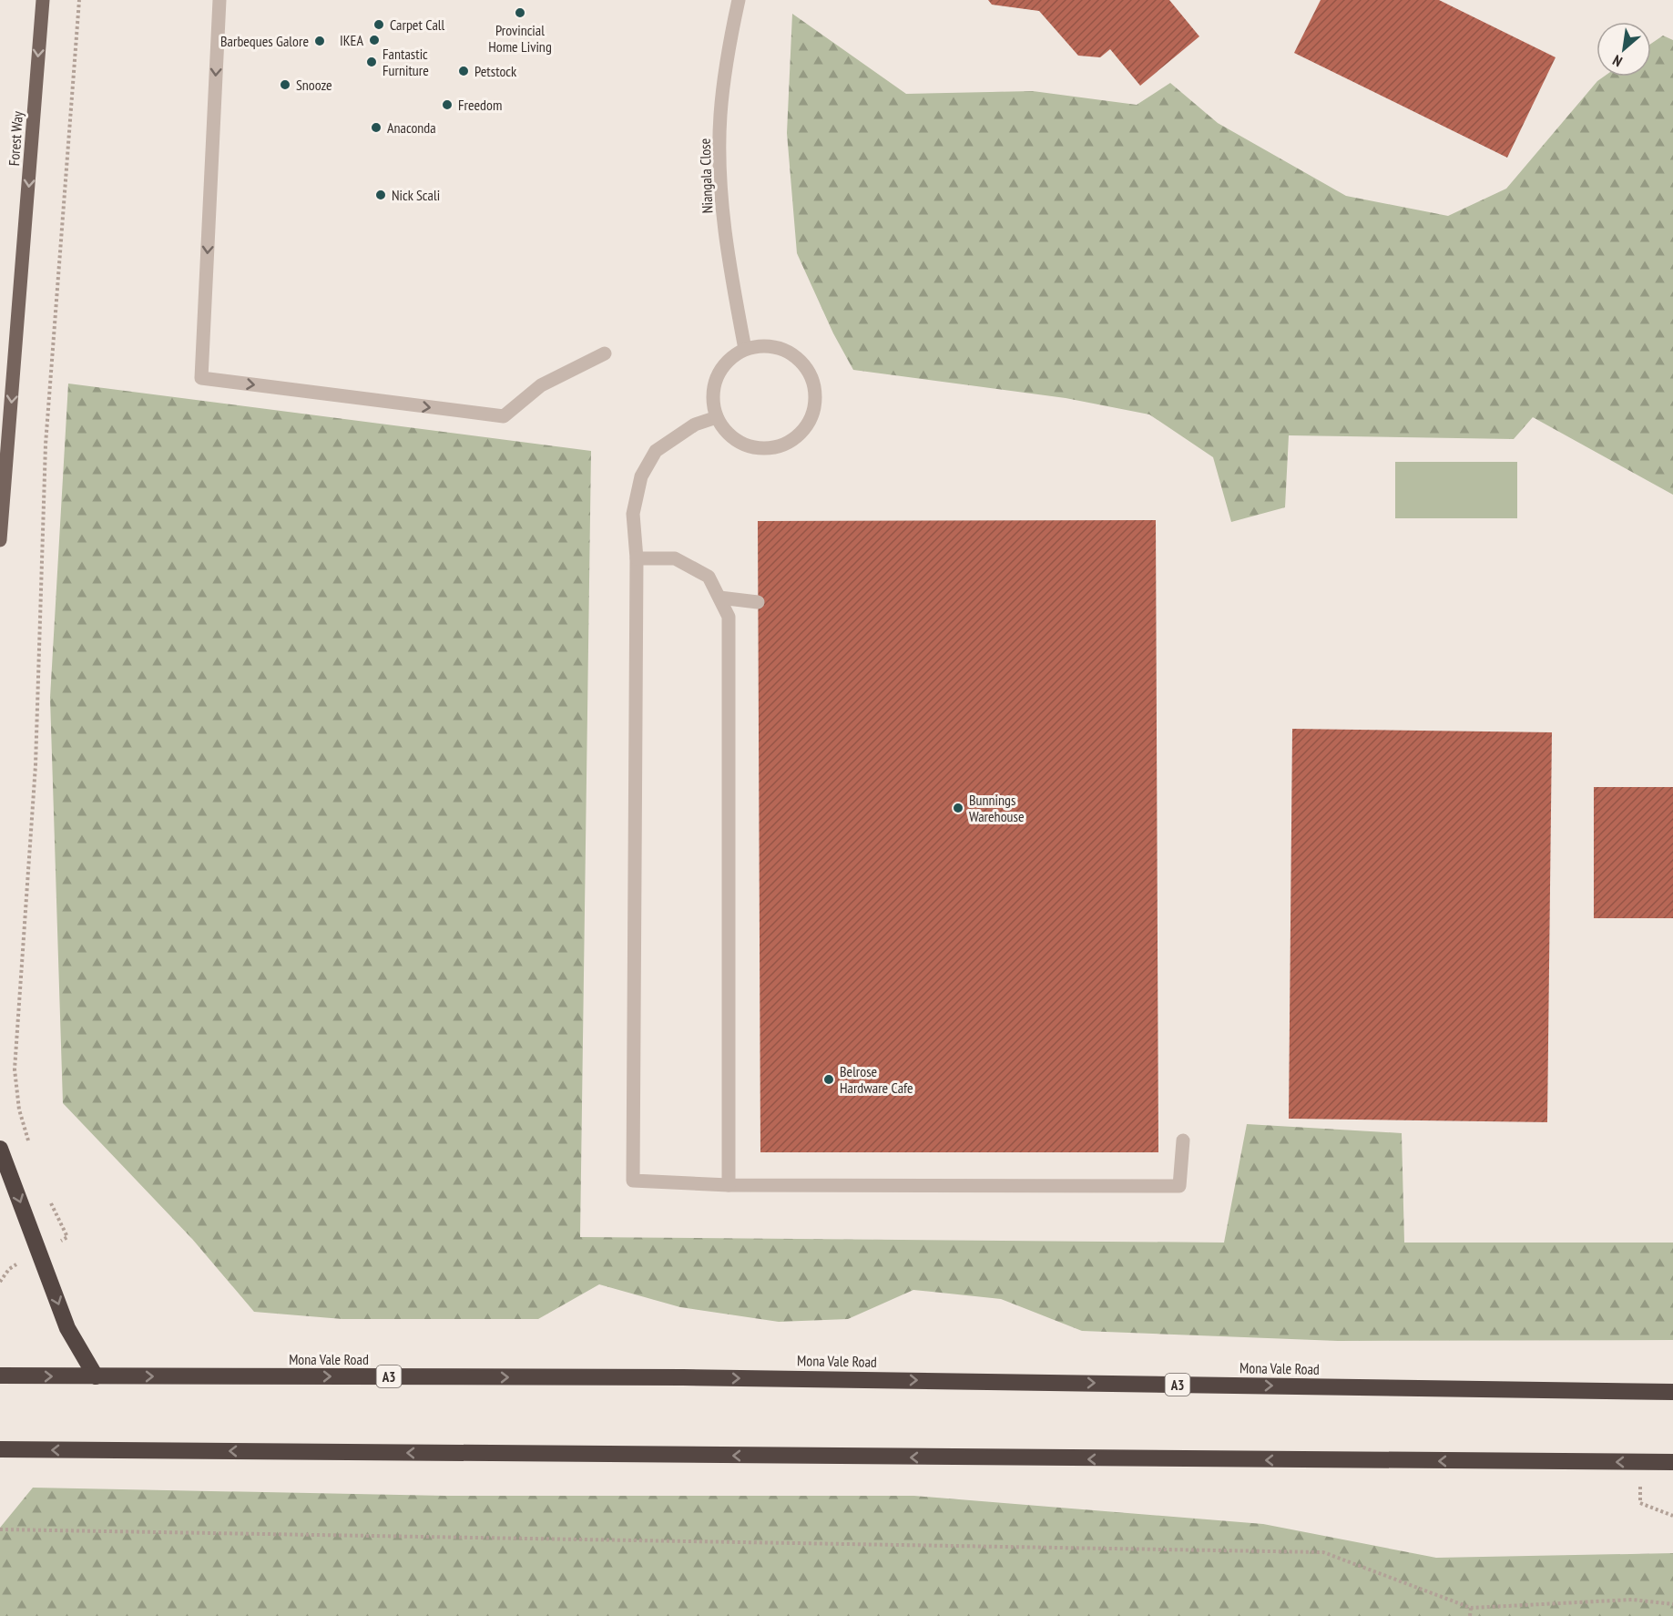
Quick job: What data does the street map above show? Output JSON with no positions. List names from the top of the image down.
{
  "streets": {
    "highway": ["Mona Vale Road", "A3"],
    "main road": ["Forest Way"],
    "street": ["Niangala Close"]
  },
  "one_way": ["Forest Way"],
  "places": [
    "Provincial Home Living",
    "Carpet Call",
    "IKEA",
    "Barbeques Galore",
    "Fantastic Furniture",
    "Petstock",
    "Snooze",
    "Freedom",
    "Anaconda",
    "Nick Scali",
    "Bunnings Warehouse",
    "Belrose Hardware Cafe"
  ],
  "north": "bottom left"
}
